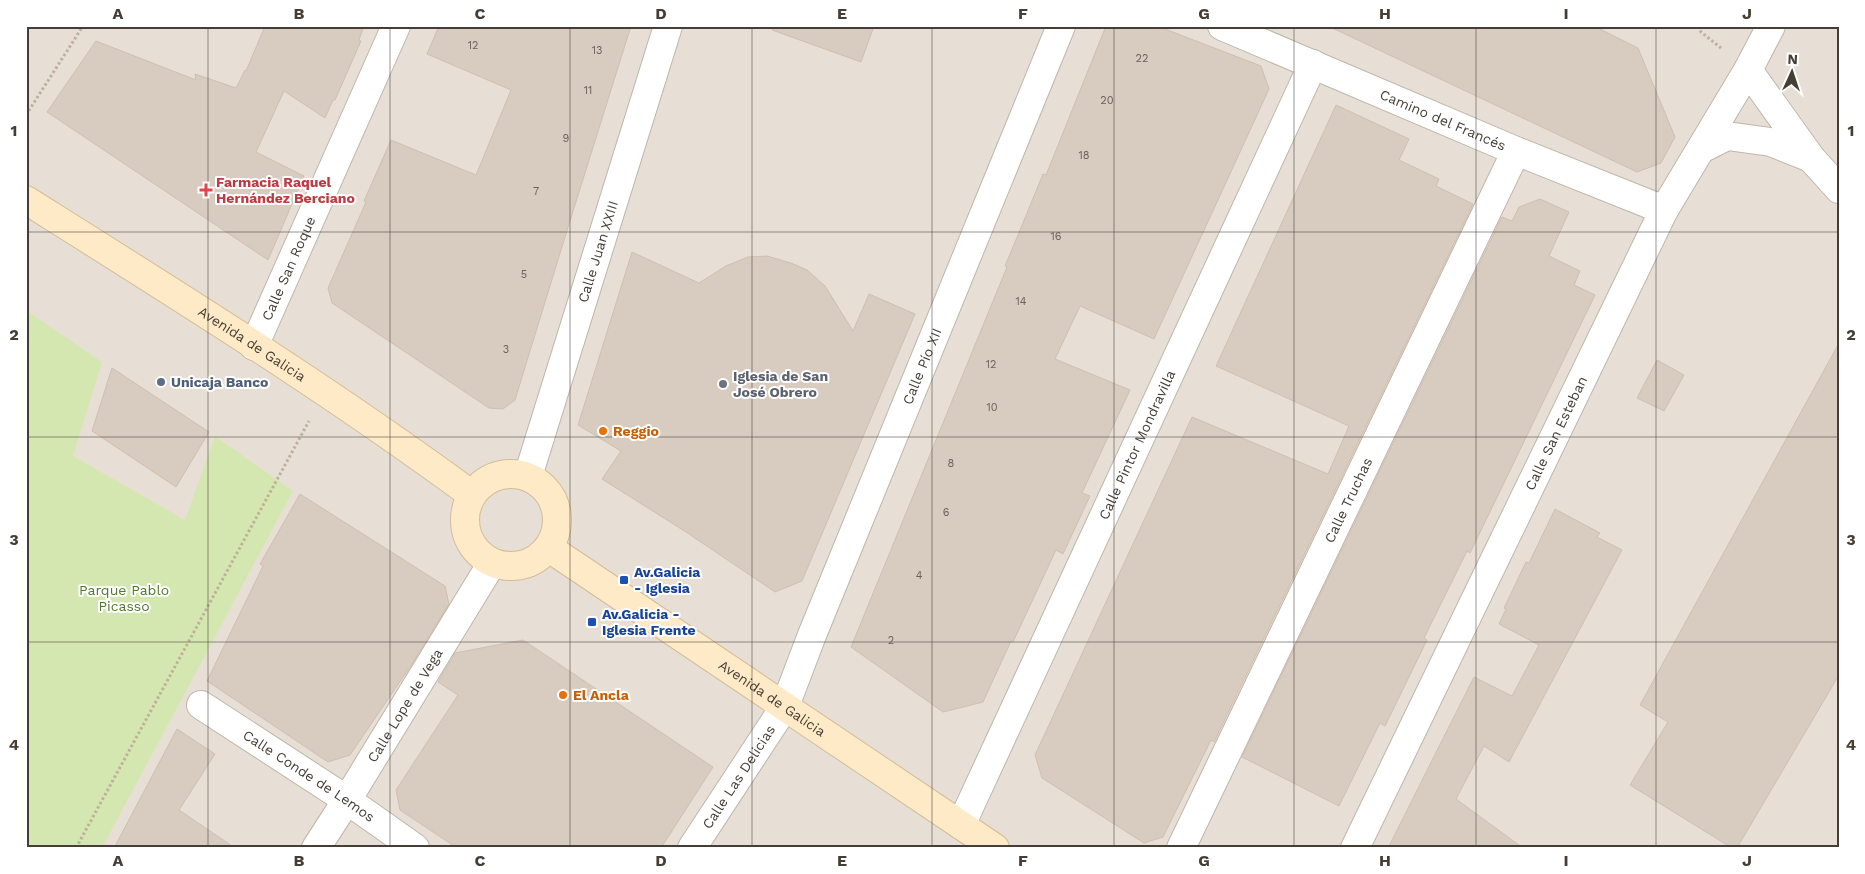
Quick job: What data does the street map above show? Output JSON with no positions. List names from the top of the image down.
{
  "streets": {
    "main road": ["Avenida de Galicia"],
    "street": [
      "Camino del Francés",
      "Calle Juan XXIII",
      "Calle San Roque",
      "Calle Pío XII",
      "Calle San Esteban",
      "Calle Pintor Mondravilla",
      "Calle Truchas",
      "Calle Lope de Vega",
      "Calle Conde de Lemos",
      "Calle Las Delicias"
    ]
  },
  "crossings": [
    ["Camino del Francés", "Calle San Esteban"],
    ["Camino del Francés", "Calle Pintor Mondravilla"],
    ["Camino del Francés", "Calle Truchas"],
    ["Calle Juan XXIII", "Avenida de Galicia"],
    ["Calle Juan XXIII", "Calle Lope de Vega"],
    ["Calle San Roque", "Avenida de Galicia"],
    ["Avenida de Galicia", "Calle Pío XII"],
    ["Avenida de Galicia", "Calle Pintor Mondravilla"],
    ["Avenida de Galicia", "Calle Lope de Vega"],
    ["Avenida de Galicia", "Calle Las Delicias"],
    ["Calle Pío XII", "Calle Las Delicias"],
    ["Calle Lope de Vega", "Calle Conde de Lemos"]
  ],
  "parks": ["Parque Pablo Picasso"],
  "places": {
    "health": ["Farmacia Raquel Hernández Berciano"],
    "other": [
      "Unicaja Banco",
      "Iglesia de San José Obrero",
      "Reggio",
      "El Ancla"
    ],
    "transit": ["Av.Galicia - Iglesia", "Av.Galicia - Iglesia Frente"]
  },
  "house_numbers": [
    "12",
    "13",
    "22",
    "11",
    "20",
    "9",
    "18",
    "7",
    "16",
    "5",
    "14",
    "3",
    "12",
    "10",
    "8",
    "6",
    "4",
    "2"
  ],
  "north": "top",
  "grid": {
    "columns": [
      "A",
      "B",
      "C",
      "D",
      "E",
      "F",
      "G",
      "H",
      "I",
      "J"
    ],
    "rows": [
      "1",
      "2",
      "3",
      "4"
    ]
  }
}
